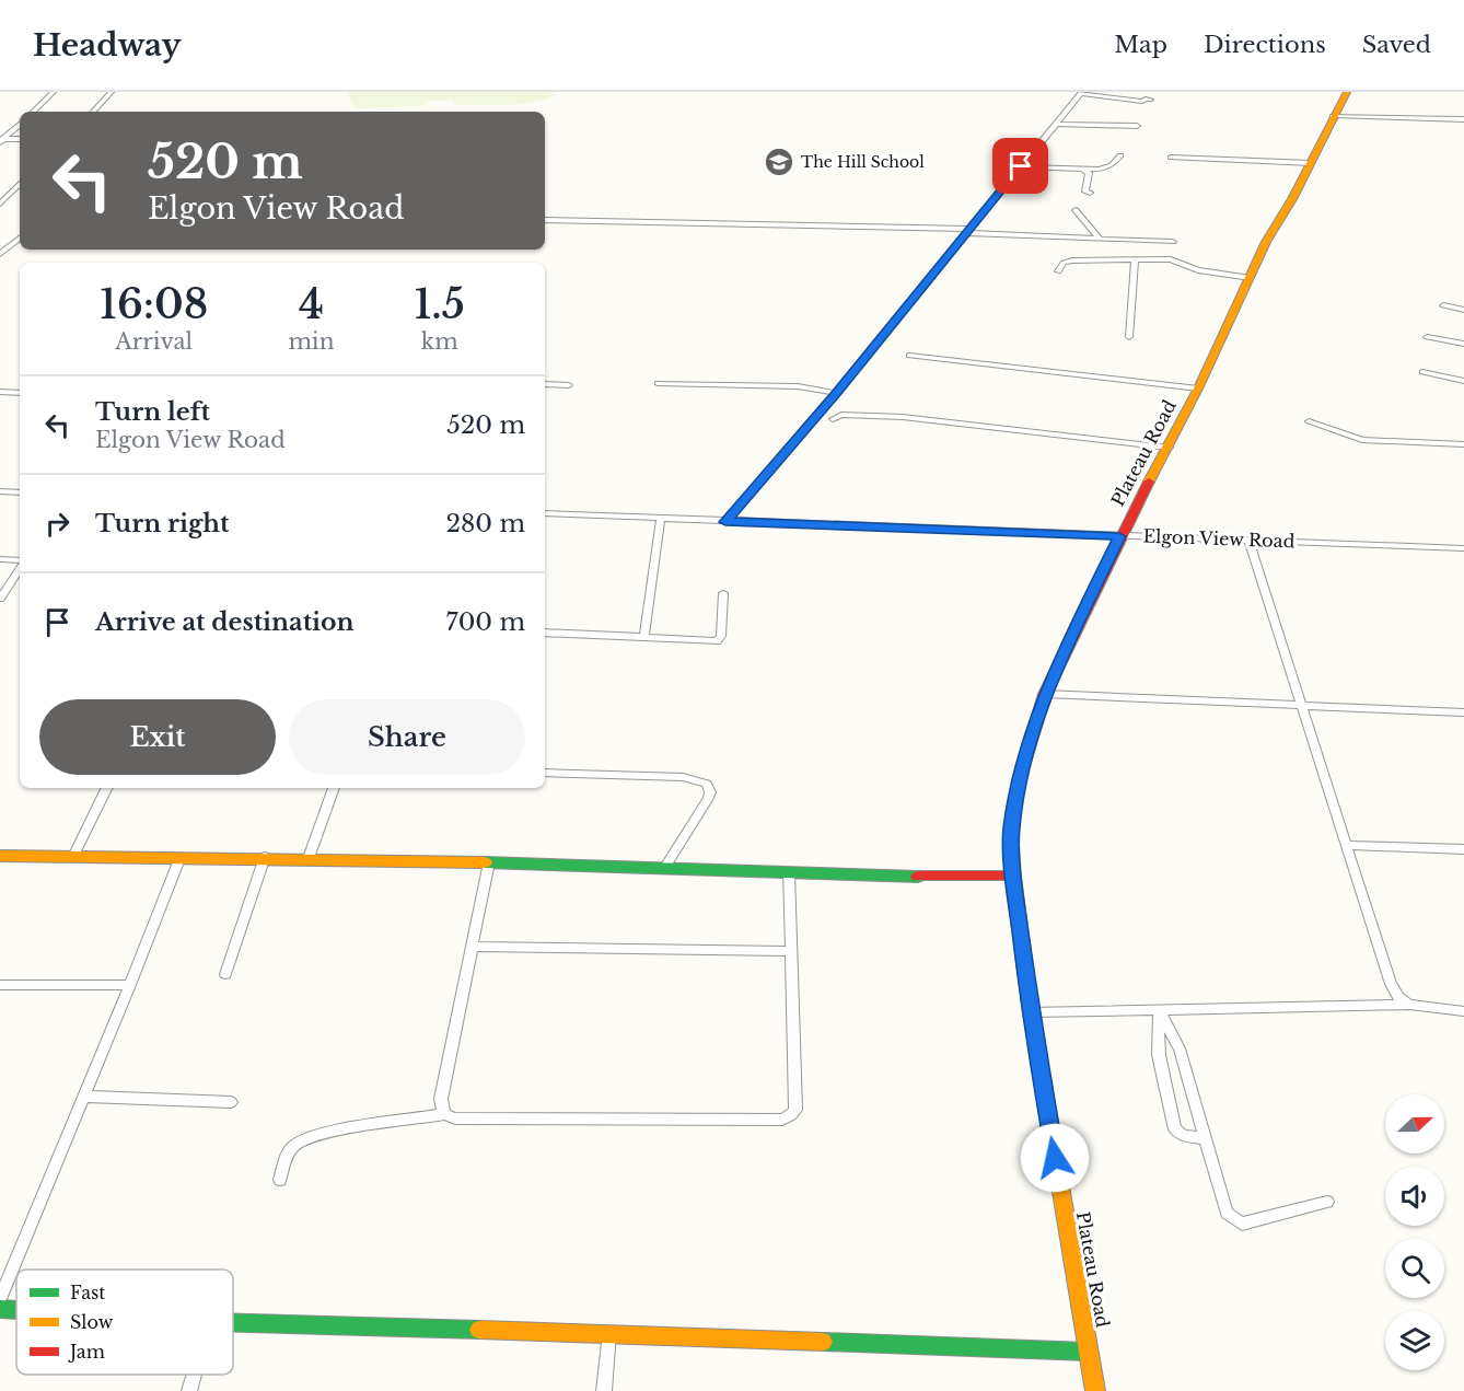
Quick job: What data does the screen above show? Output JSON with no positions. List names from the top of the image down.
{
  "streets": {
    "street": ["Plateau Road", "Elgon View Road"]
  },
  "crossings": [
    ["Plateau Road", "Elgon View Road"]
  ],
  "places": {
    "school or university": ["The Hill School"]
  },
  "legend": ["Fast", "Slow", "Jam"],
  "north": "right",
  "page": {
    "header": "Headway",
    "nav": ["Map", "Directions", "Saved"],
    "turn": ["520 m", "Elgon View Road"],
    "eta": [
      "16:08",
      "Arrival",
      "4",
      "min",
      "1.5",
      "km"
    ],
    "list": [
      {
        "name": "Turn left",
        "note": "Elgon View Road",
        "value": "520 m"
      },
      {
        "name": "Turn right",
        "value": "280 m"
      },
      {
        "name": "Arrive at destination",
        "value": "700 m"
      }
    ],
    "buttons": ["Exit", "Share"]
  }
}
